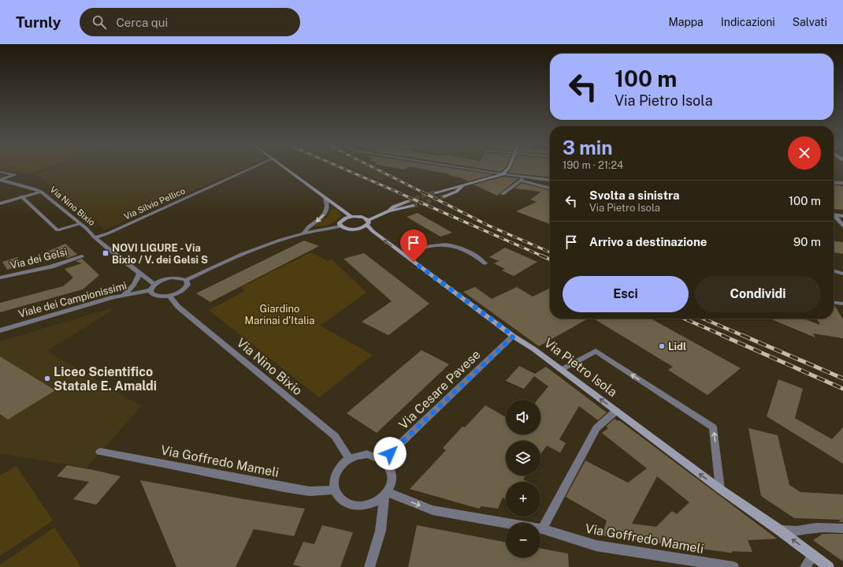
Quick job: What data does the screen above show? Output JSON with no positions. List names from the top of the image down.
{
  "streets": {
    "street": [
      "Via Silvio Pellico",
      "Via Nino Bixio",
      "Via dei Gelsi",
      "Viale dei Campionissimi",
      "Via Pietro Isola",
      "Via Cesare Pavese",
      "Via Goffredo Mameli"
    ]
  },
  "crossings": [
    ["Via Silvio Pellico", "Via Nino Bixio"],
    ["Via Nino Bixio", "Viale dei Campionissimi"],
    ["Via Nino Bixio", "Via Cesare Pavese"],
    ["Via Nino Bixio", "Via Goffredo Mameli"],
    ["Via Pietro Isola", "Via Cesare Pavese"],
    ["Via Cesare Pavese", "Via Goffredo Mameli"]
  ],
  "one_way": ["Via Pietro Isola"],
  "parks": ["Giardino Marinai d'Italia"],
  "places": {
    "transit": ["NOVI LIGURE - Via Bixio / V. dei Gelsi S"],
    "other": ["Lidl", "Liceo Scientifico Statale E. Amaldi"]
  },
  "page": {
    "header": "Turnly",
    "search": "Cerca qui",
    "nav": ["Mappa", "Indicazioni", "Salvati"],
    "turn": ["100 m", "Via Pietro Isola"],
    "heading": ["3 min", "190 m · 21:24"],
    "list": [
      {
        "name": "Svolta a sinistra",
        "note": "Via Pietro Isola",
        "value": "100 m"
      },
      {
        "name": "Arrivo a destinazione",
        "value": "90 m"
      }
    ],
    "buttons": ["Esci", "Condividi"],
    "map_buttons": ["+", "−"]
  }
}
